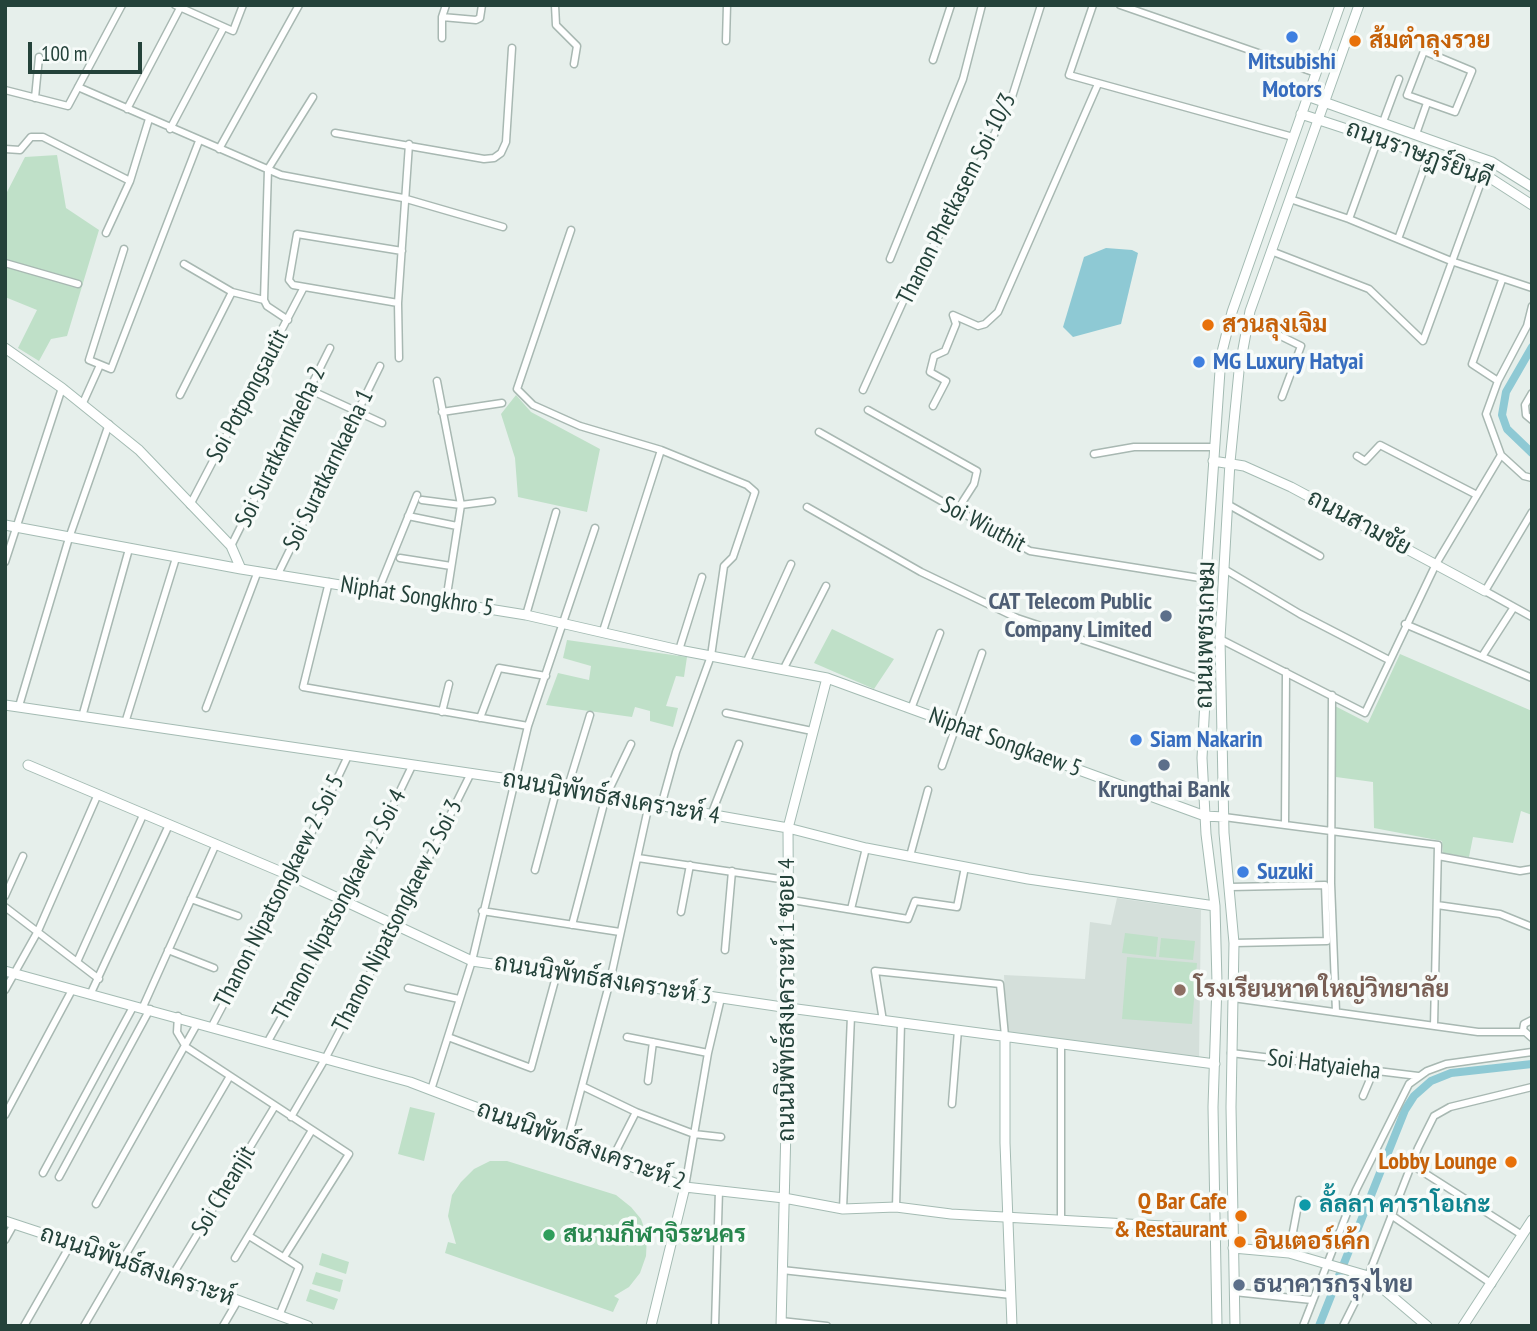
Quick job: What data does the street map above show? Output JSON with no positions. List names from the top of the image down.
{
  "streets": {
    "street": [
      "ถนนราษฎร์ยินดี",
      "Thanon Phetkasem Soi 10/3",
      "Soi Potpongsautit",
      "Soi Suratkarnkaeha 2",
      "Soi Suratkarnkaeha 1",
      "ถนนสามชัย",
      "Soi Wiuthit",
      "Niphat Songkhro 5",
      "ถนนเพชรเกษม",
      "Niphat Songkaew 5",
      "ถนนนิพัทธ์สงเคราะห์ 4",
      "Thanon Nipatsongkaew 2 Soi 5",
      "Thanon Nipatsongkaew 2 Soi 4",
      "Thanon Nipatsongkaew 2 Soi 3",
      "ถนนนิพัทธ์สงเคราะห์ 3",
      "ถนนนิพัทธ์สงเคราะห์ 1 ซอย 4",
      "Soi Hatyaieha",
      "ถนนนิพัทธ์สงเคราะห์ 2",
      "Soi Cheanjit",
      "ถนนนิพันธ์สงเคราะห์"
    ]
  },
  "crossings": [
    ["ถนนราษฎร์ยินดี", "ถนนเพชรเกษม"],
    ["Soi Suratkarnkaeha 1", "Niphat Songkhro 5"],
    ["ถนนสามชัย", "ถนนเพชรเกษม"],
    ["Soi Wiuthit", "ถนนเพชรเกษม"],
    ["Niphat Songkhro 5", "Niphat Songkaew 5"],
    ["Niphat Songkhro 5", "ถนนนิพัทธ์สงเคราะห์ 1 ซอย 4"],
    ["ถนนเพชรเกษม", "Niphat Songkaew 5"],
    ["ถนนเพชรเกษม", "ถนนนิพัทธ์สงเคราะห์ 4"],
    ["ถนนเพชรเกษม", "ถนนนิพัทธ์สงเคราะห์ 3"],
    ["ถนนเพชรเกษม", "Soi Hatyaieha"],
    ["ถนนเพชรเกษม", "ถนนนิพัทธ์สงเคราะห์ 2"],
    ["Niphat Songkaew 5", "ถนนนิพัทธ์สงเคราะห์ 1 ซอย 4"],
    ["ถนนนิพัทธ์สงเคราะห์ 4", "Thanon Nipatsongkaew 2 Soi 5"],
    ["ถนนนิพัทธ์สงเคราะห์ 4", "Thanon Nipatsongkaew 2 Soi 4"],
    ["ถนนนิพัทธ์สงเคราะห์ 4", "Thanon Nipatsongkaew 2 Soi 3"],
    ["ถนนนิพัทธ์สงเคราะห์ 4", "ถนนนิพัทธ์สงเคราะห์ 1 ซอย 4"],
    ["Thanon Nipatsongkaew 2 Soi 5", "ถนนนิพัทธ์สงเคราะห์ 3"],
    ["Thanon Nipatsongkaew 2 Soi 5", "ถนนนิพัทธ์สงเคราะห์ 2"],
    ["Thanon Nipatsongkaew 2 Soi 4", "ถนนนิพัทธ์สงเคราะห์ 3"],
    ["Thanon Nipatsongkaew 2 Soi 4", "ถนนนิพัทธ์สงเคราะห์ 2"],
    ["Thanon Nipatsongkaew 2 Soi 3", "ถนนนิพัทธ์สงเคราะห์ 3"],
    ["Thanon Nipatsongkaew 2 Soi 3", "ถนนนิพัทธ์สงเคราะห์ 2"],
    ["ถนนนิพัทธ์สงเคราะห์ 3", "ถนนนิพัทธ์สงเคราะห์ 1 ซอย 4"],
    ["ถนนนิพัทธ์สงเคราะห์ 1 ซอย 4", "ถนนนิพัทธ์สงเคราะห์ 2"],
    ["Soi Cheanjit", "ถนนนิพันธ์สงเคราะห์"]
  ],
  "places": [
    "Mitsubishi Motors",
    "ส้มตำลุงรวย",
    "สวนลุงเจิม",
    "MG Luxury Hatyai",
    "CAT Telecom Public Company Limited",
    "Siam Nakarin",
    "Krungthai Bank",
    "Suzuki",
    "โรงเรียนหาดใหญ่วิทยาลัย",
    "Lobby Lounge",
    "ลั้ลลา คาราโอเกะ",
    "Q Bar Cafe & Restaurant",
    "สนามกีฬาจิระนคร",
    "อินเตอร์เค้ก",
    "ธนาคารกรุงไทย"
  ],
  "scale_bar": "100 m"
}
